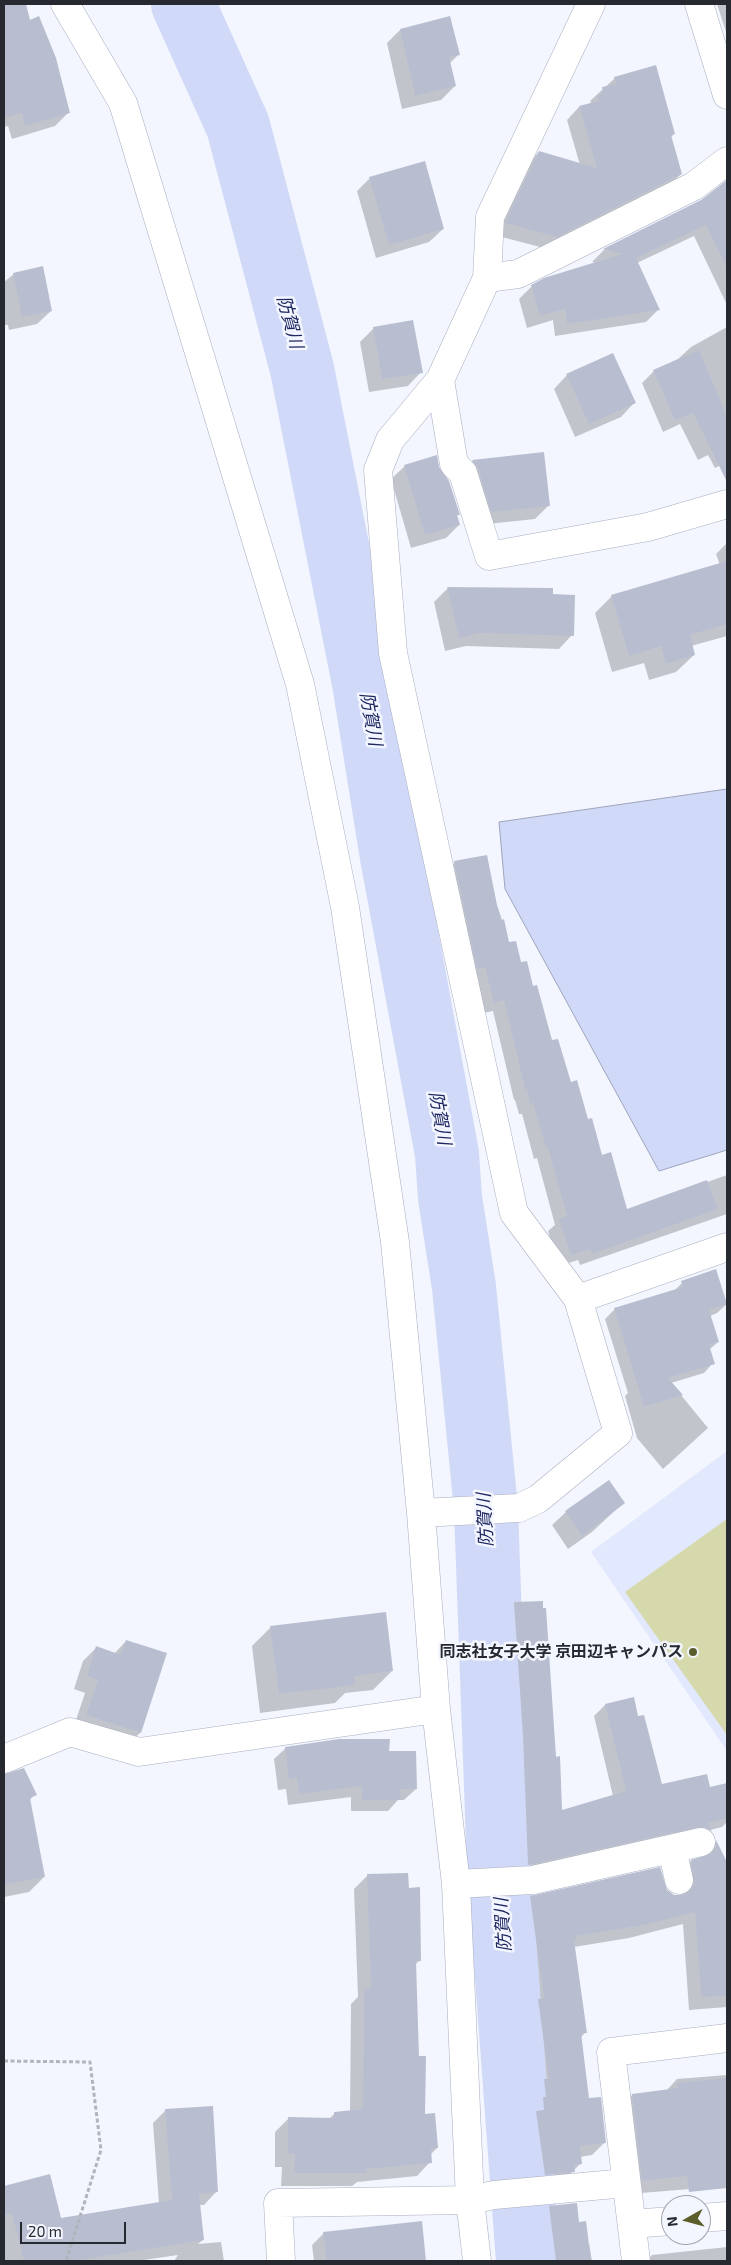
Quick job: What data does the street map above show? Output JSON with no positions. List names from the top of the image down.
{
  "water": ["防賀川"],
  "places": ["同志社女子大学 京田辺キャンパス"],
  "scale_bar": "20 m",
  "north": "left"
}
